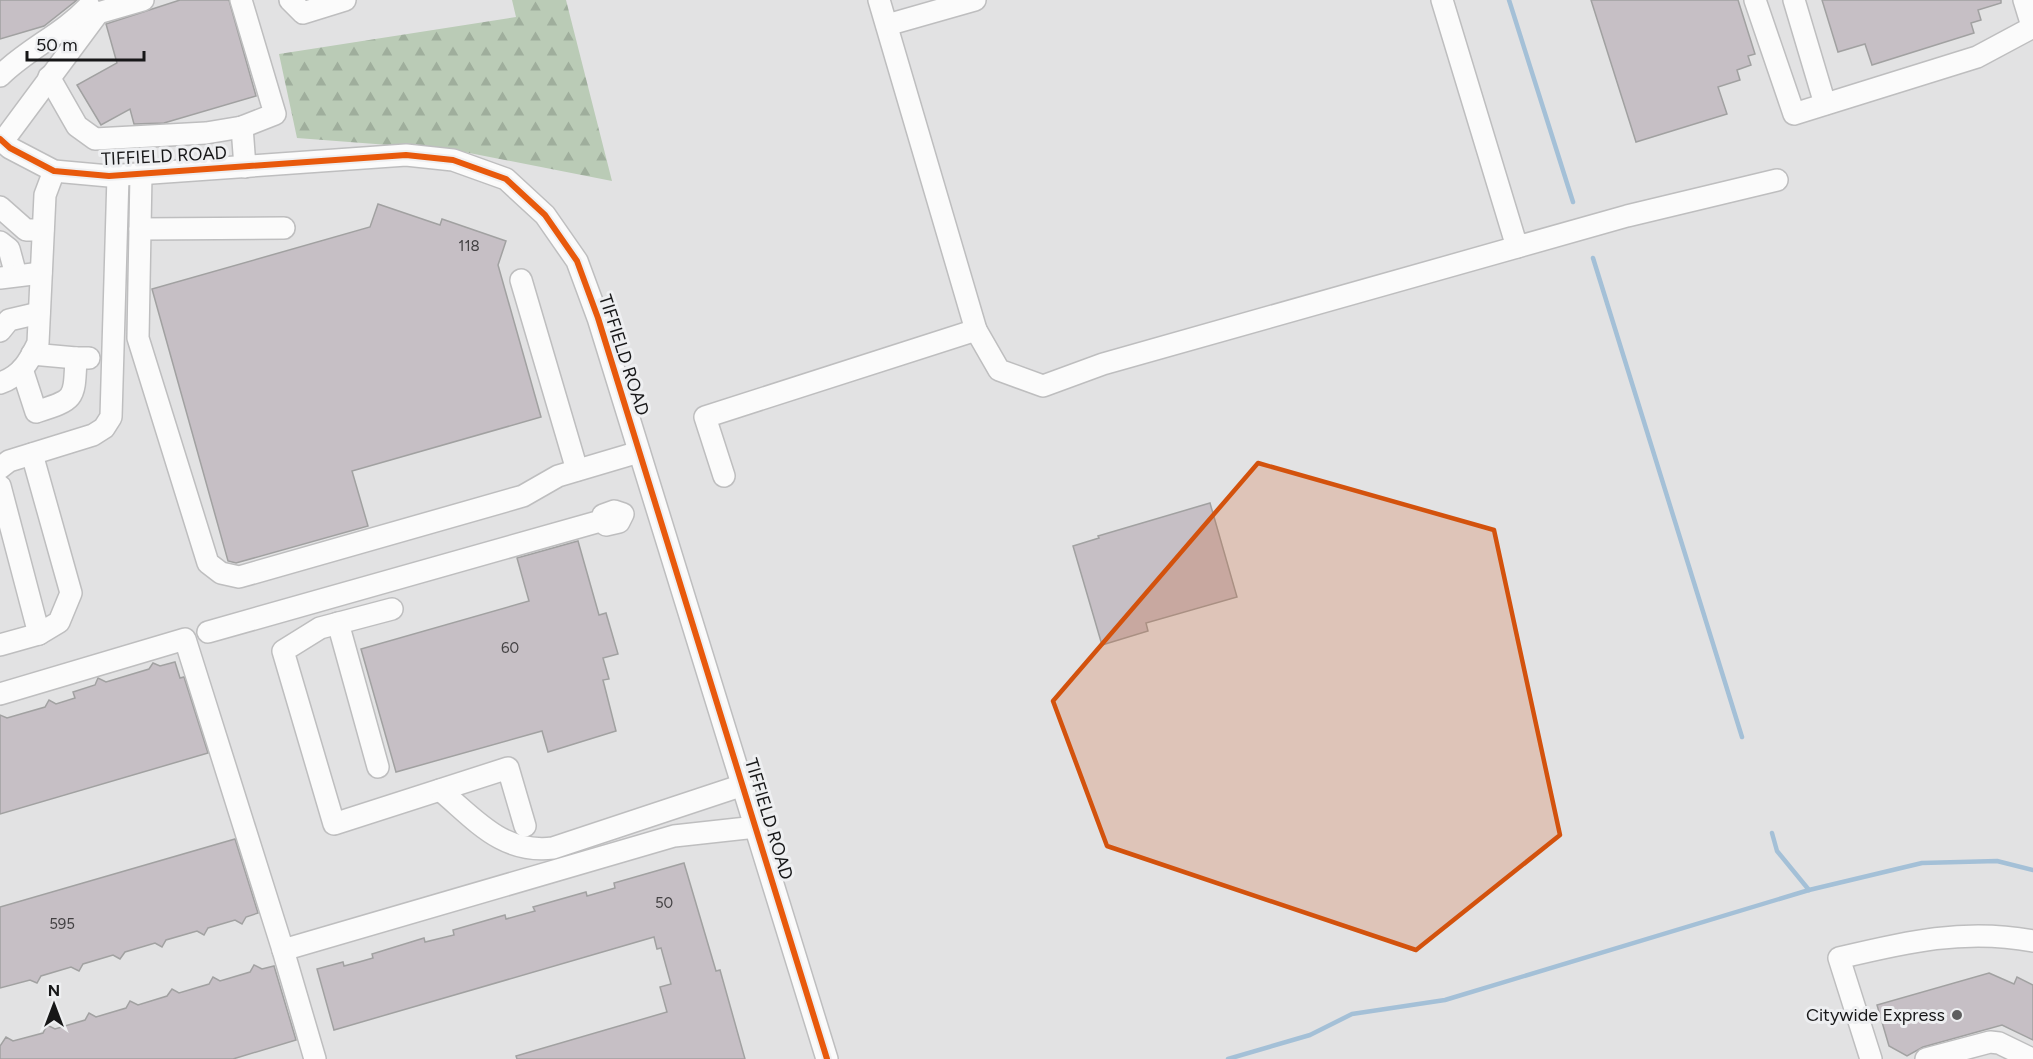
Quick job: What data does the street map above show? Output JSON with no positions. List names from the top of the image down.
{
  "streets": {
    "street": ["TIFFIELD ROAD"]
  },
  "places": ["Citywide Express"],
  "house_numbers": [
    "118",
    "60",
    "50",
    "595"
  ],
  "scale_bar": "50 m",
  "north": "top"
}
